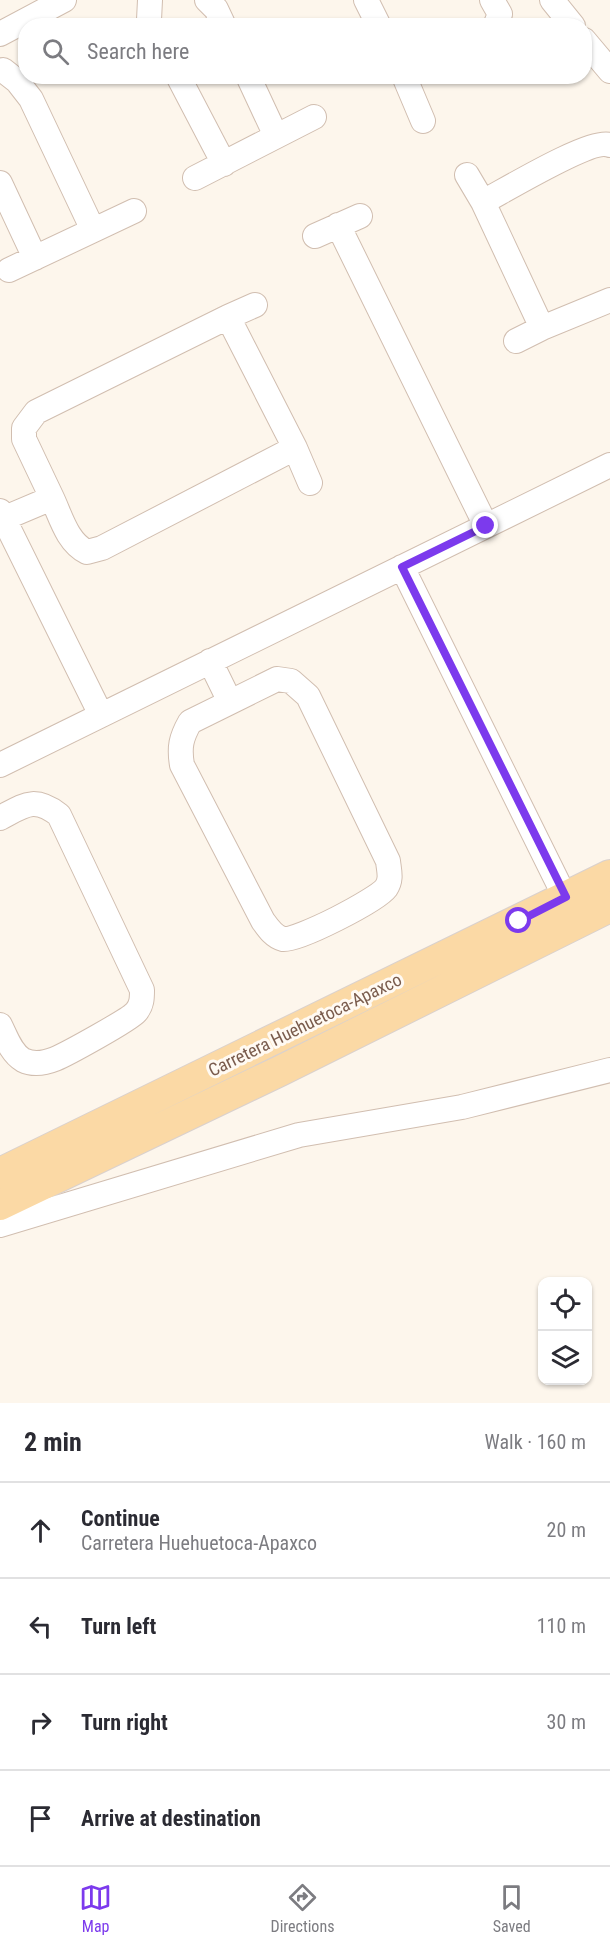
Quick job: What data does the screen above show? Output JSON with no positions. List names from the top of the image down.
{
  "streets": {
    "main road": ["Carretera Huehuetoca-Apaxco"]
  },
  "page": {
    "search": "Search here",
    "heading": ["2 min", "Walk · 160 m"],
    "list": [
      ["Continue", "Carretera Huehuetoca-Apaxco", "20 m"],
      ["Turn left", "110 m"],
      ["Turn right", "30 m"],
      "Arrive at destination"
    ],
    "nav": ["Map", "Directions", "Saved"]
  }
}
